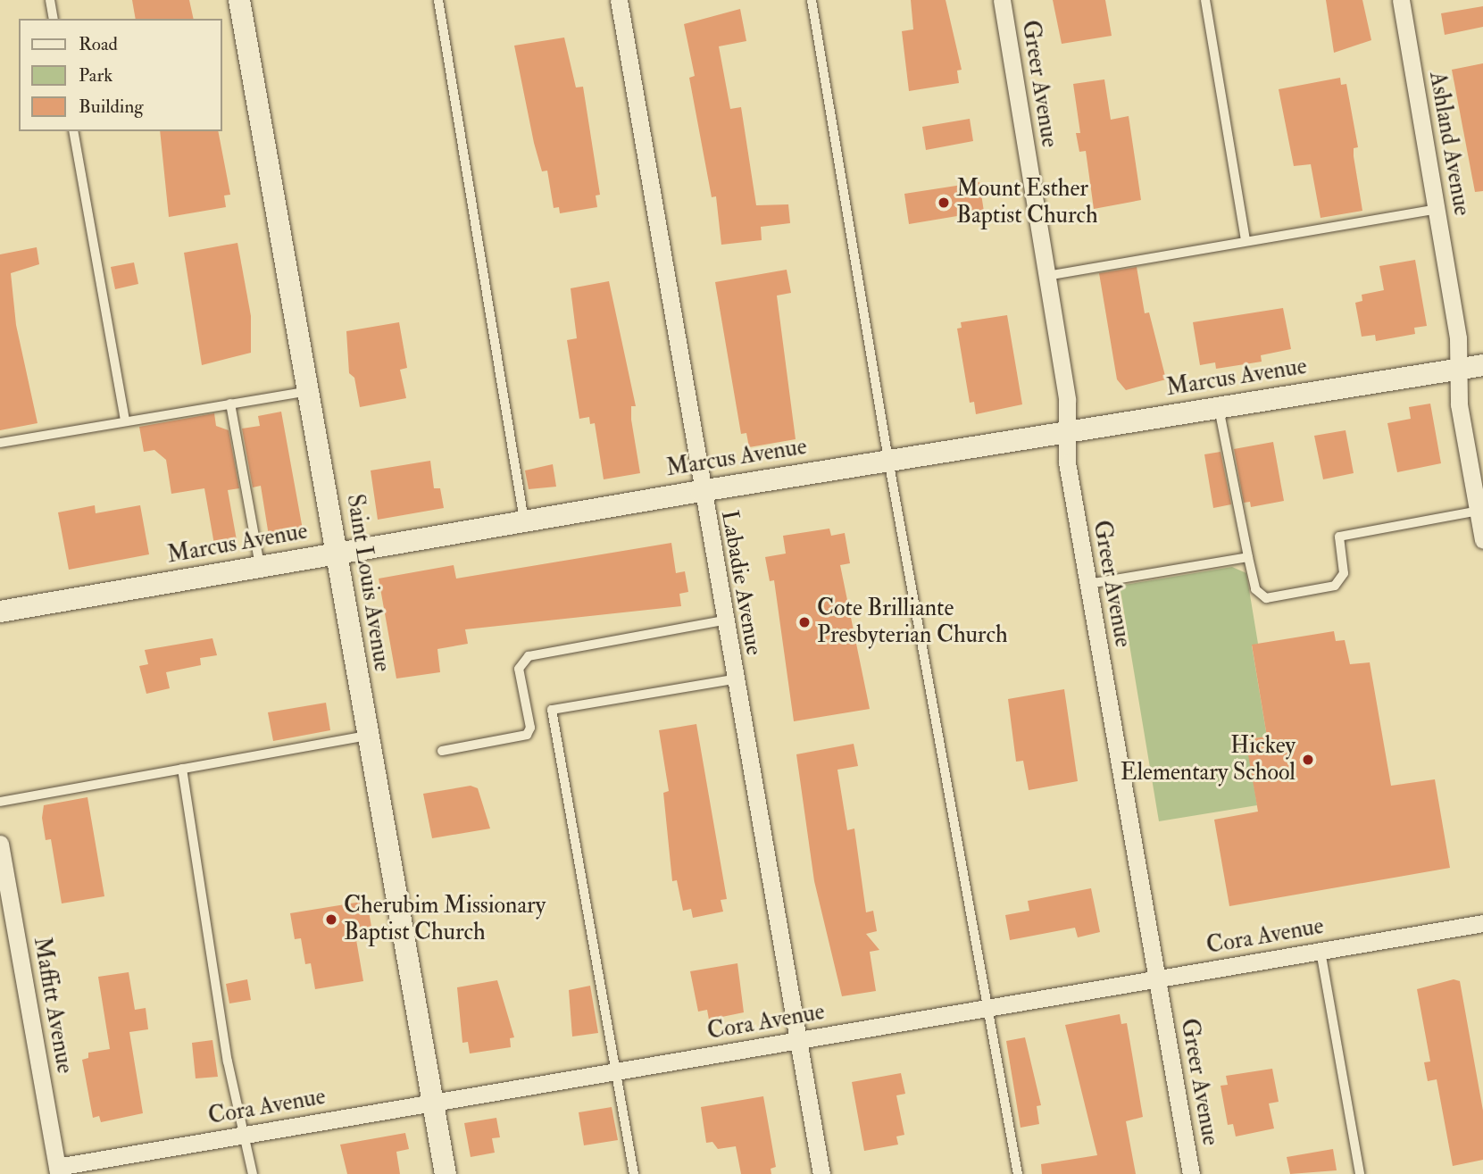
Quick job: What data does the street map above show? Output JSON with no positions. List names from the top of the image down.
{
  "streets": {
    "street": [
      "Greer Avenue",
      "Ashland Avenue",
      "Marcus Avenue",
      "Saint Louis Avenue",
      "Labadie Avenue",
      "Cora Avenue",
      "Maffitt Avenue"
    ]
  },
  "crossings": [
    ["Greer Avenue", "Marcus Avenue"],
    ["Greer Avenue", "Cora Avenue"],
    ["Ashland Avenue", "Marcus Avenue"],
    ["Marcus Avenue", "Saint Louis Avenue"],
    ["Marcus Avenue", "Labadie Avenue"],
    ["Saint Louis Avenue", "Cora Avenue"],
    ["Labadie Avenue", "Cora Avenue"],
    ["Cora Avenue", "Maffitt Avenue"]
  ],
  "places": [
    "Mount Esther Baptist Church",
    "Cote Brilliante Presbyterian Church",
    "Hickey Elementary School",
    "Cherubim Missionary Baptist Church"
  ],
  "legend": ["Road", "Park", "Building"]
}
